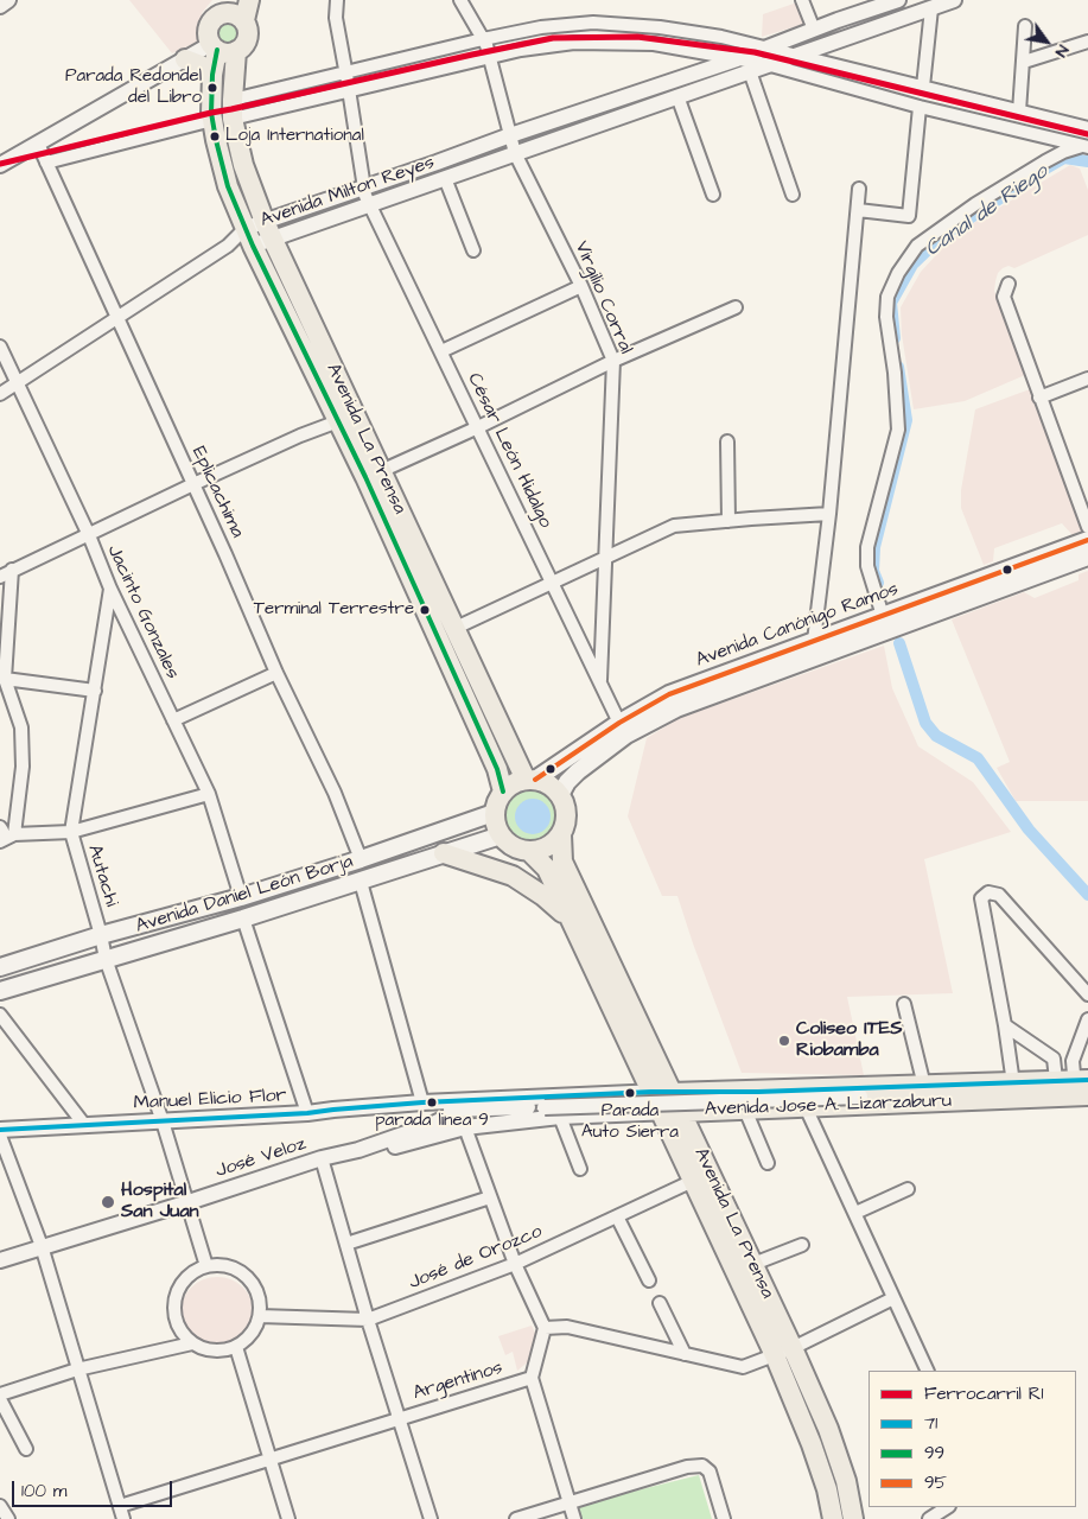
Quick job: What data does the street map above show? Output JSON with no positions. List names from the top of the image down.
{
  "streets": {
    "main road": [
      "Avenida La Prensa",
      "Avenida Canónigo Ramos",
      "Avenida Daniel León Borja",
      "Avenida Jose A. Lizarzaburu"
    ],
    "street": [
      "Avenida Milton Reyes",
      "Virgilio Corral",
      "César León Hidalgo",
      "Eplicachima",
      "Jacinto Gonzales",
      "Autachi",
      "Manuel Elicio Flor",
      "José Veloz",
      "José de Orozco",
      "Argentinos"
    ]
  },
  "crossings": [
    ["Avenida Milton Reyes", "Virgilio Corral"],
    ["Avenida Milton Reyes", "Avenida La Prensa"],
    ["Avenida Milton Reyes", "César León Hidalgo"],
    ["Virgilio Corral", "César León Hidalgo"],
    ["Avenida La Prensa", "Avenida Canónigo Ramos"],
    ["Avenida La Prensa", "Avenida Daniel León Borja"],
    ["Avenida La Prensa", "Avenida Jose A. Lizarzaburu"],
    ["Avenida La Prensa", "José de Orozco"],
    ["César León Hidalgo", "Avenida Canónigo Ramos"],
    ["Eplicachima", "Avenida Daniel León Borja"],
    ["Jacinto Gonzales", "Autachi"],
    ["Jacinto Gonzales", "Avenida Daniel León Borja"],
    ["Avenida Canónigo Ramos", "Avenida Daniel León Borja"],
    ["Autachi", "Avenida Daniel León Borja"],
    ["Autachi", "Manuel Elicio Flor"],
    ["Autachi", "José Veloz"],
    ["Autachi", "José de Orozco"],
    ["Manuel Elicio Flor", "Avenida Jose A. Lizarzaburu"],
    ["Avenida Jose A. Lizarzaburu", "José Veloz"]
  ],
  "water": ["Canal de Riego"],
  "places": [
    "Parada Redondel del Libro",
    "Loja International",
    "Terminal Terrestre",
    "Coliseo ITES Riobamba",
    "Parada Auto Sierra",
    "parada linea 9",
    "Hospital San Juan"
  ],
  "lines": [
    "rail line R1",
    "transit line 99",
    "transit line 95",
    "transit line 71"
  ],
  "legend": [
    "Ferrocarril R1",
    "71",
    "99",
    "95"
  ],
  "scale_bar": "100 m",
  "north": "bottom right"
}
